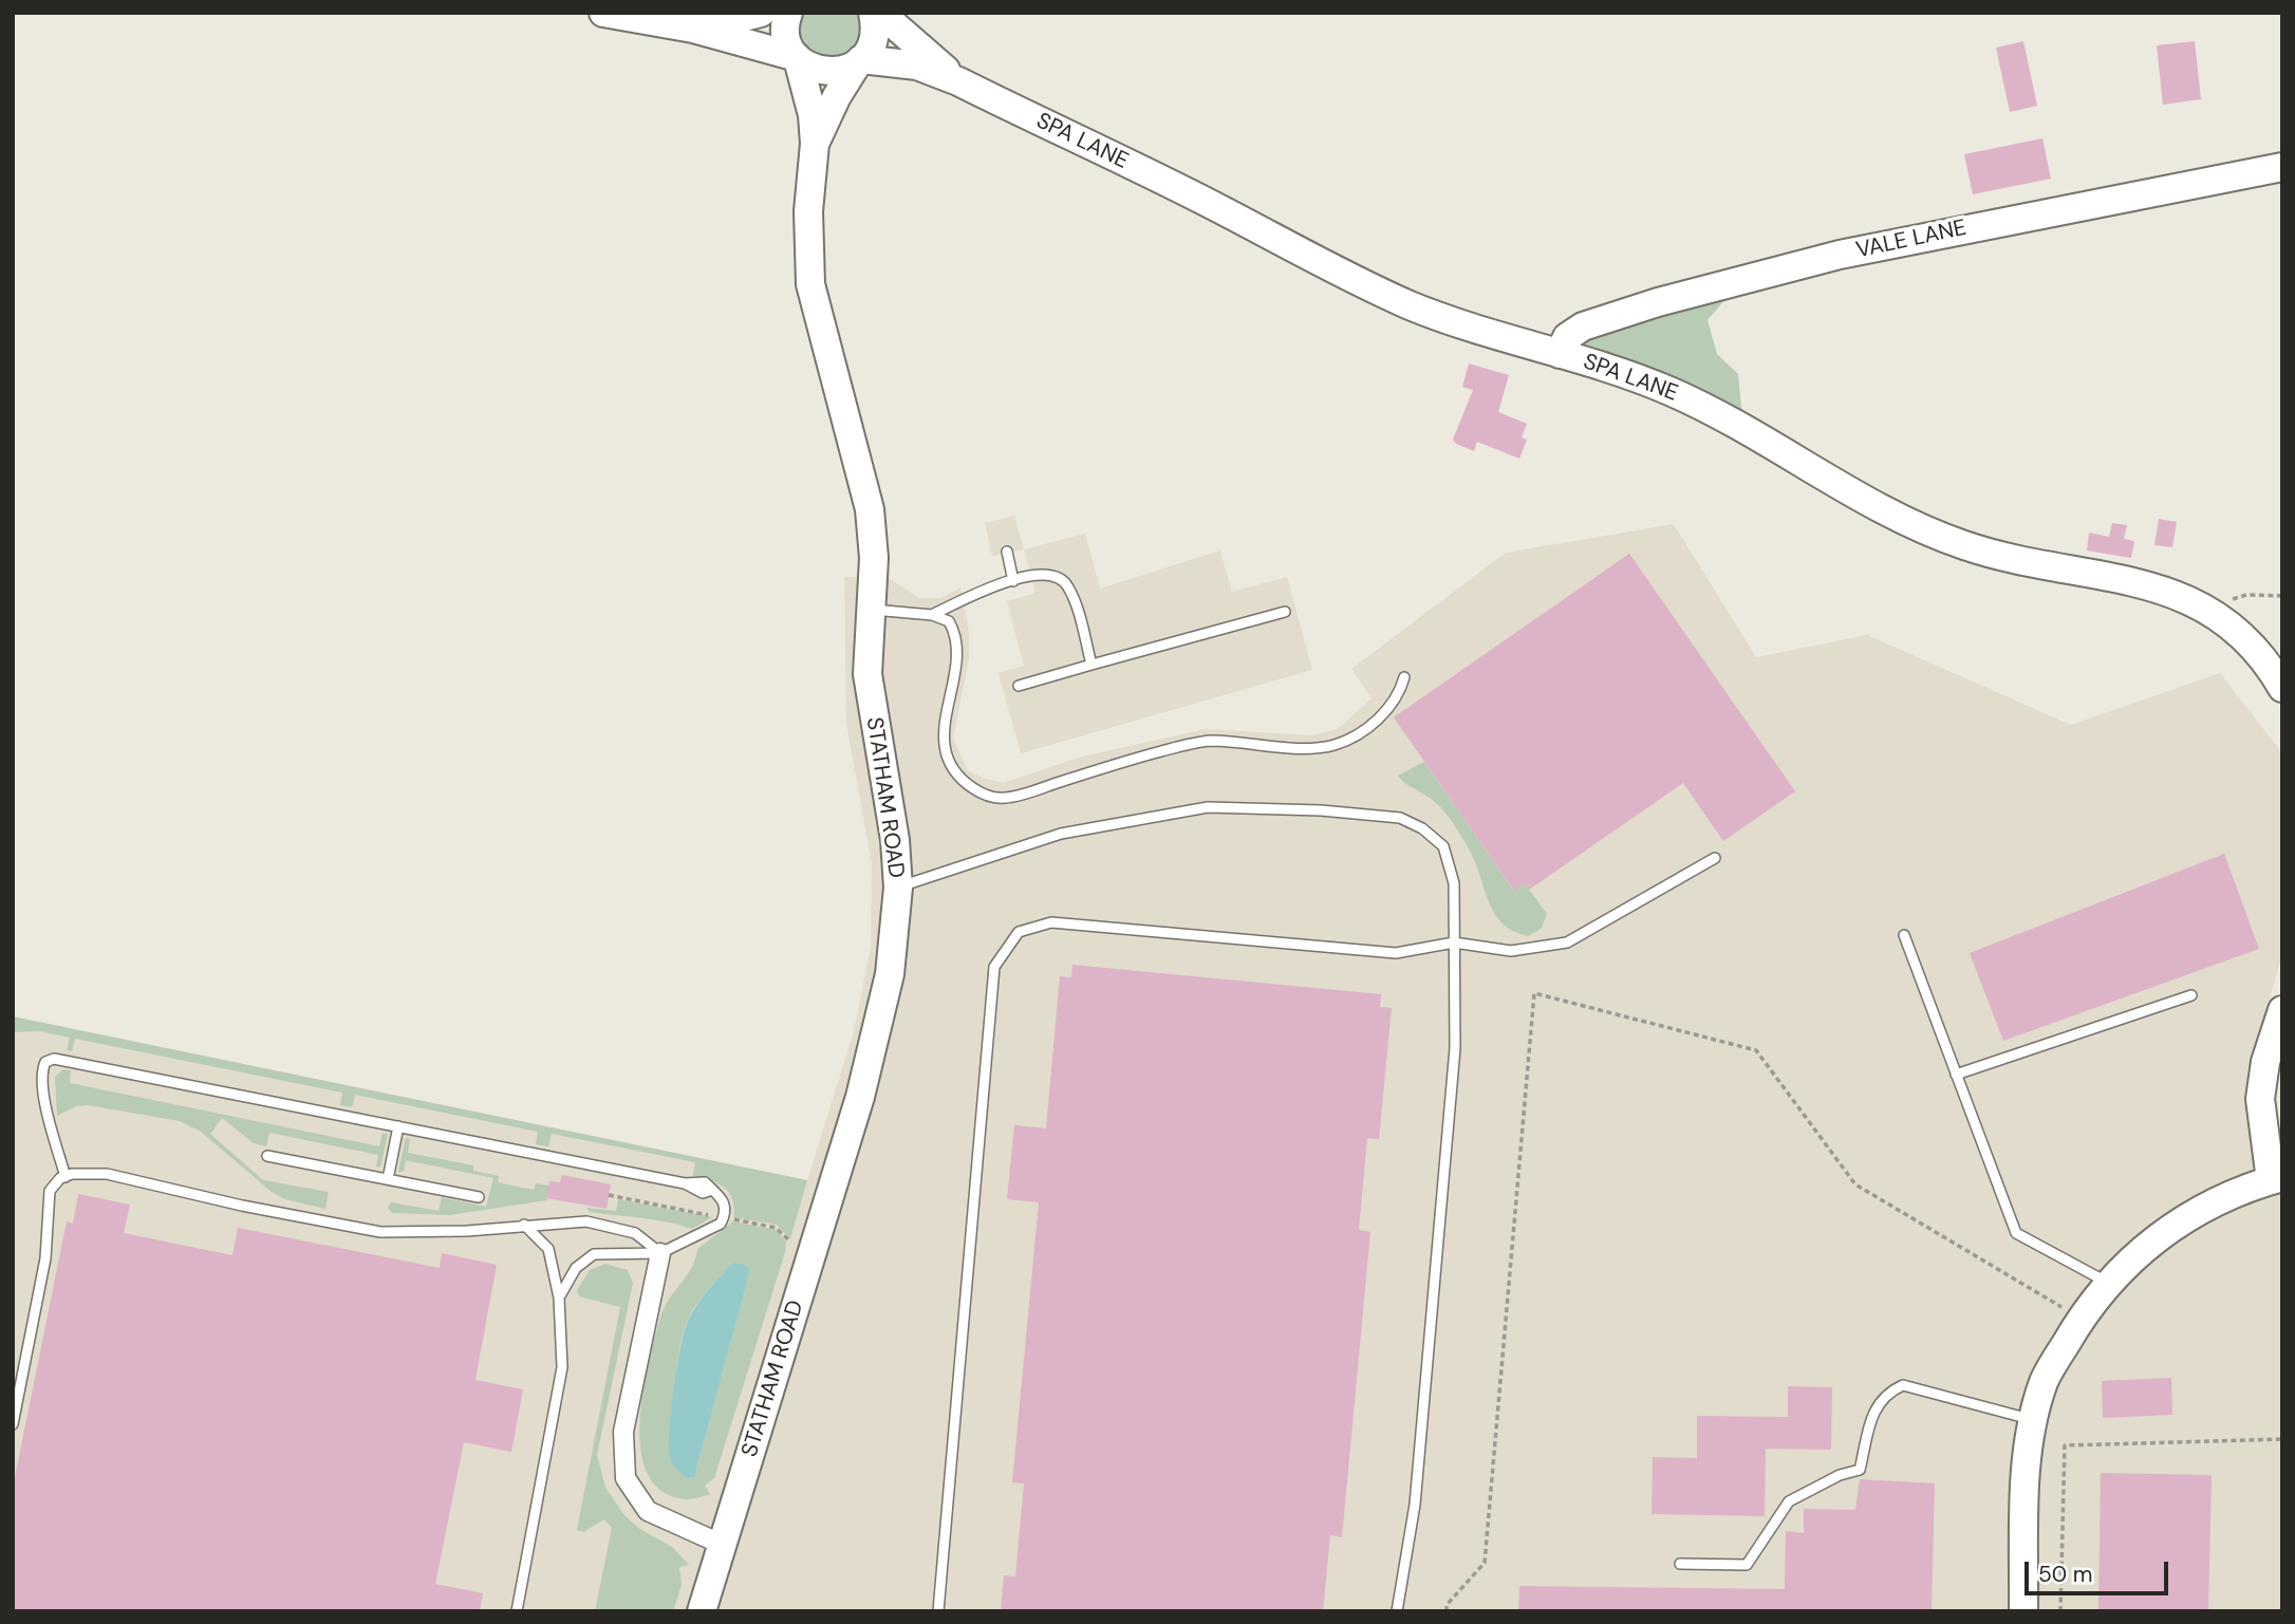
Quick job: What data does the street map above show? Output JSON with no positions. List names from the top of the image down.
{
  "streets": {
    "street": ["SPA LANE", "VALE LANE", "STATHAM ROAD"]
  },
  "crossings": [
    ["SPA LANE", "VALE LANE"],
    ["SPA LANE", "STATHAM ROAD"]
  ],
  "scale_bar": "50 m"
}
